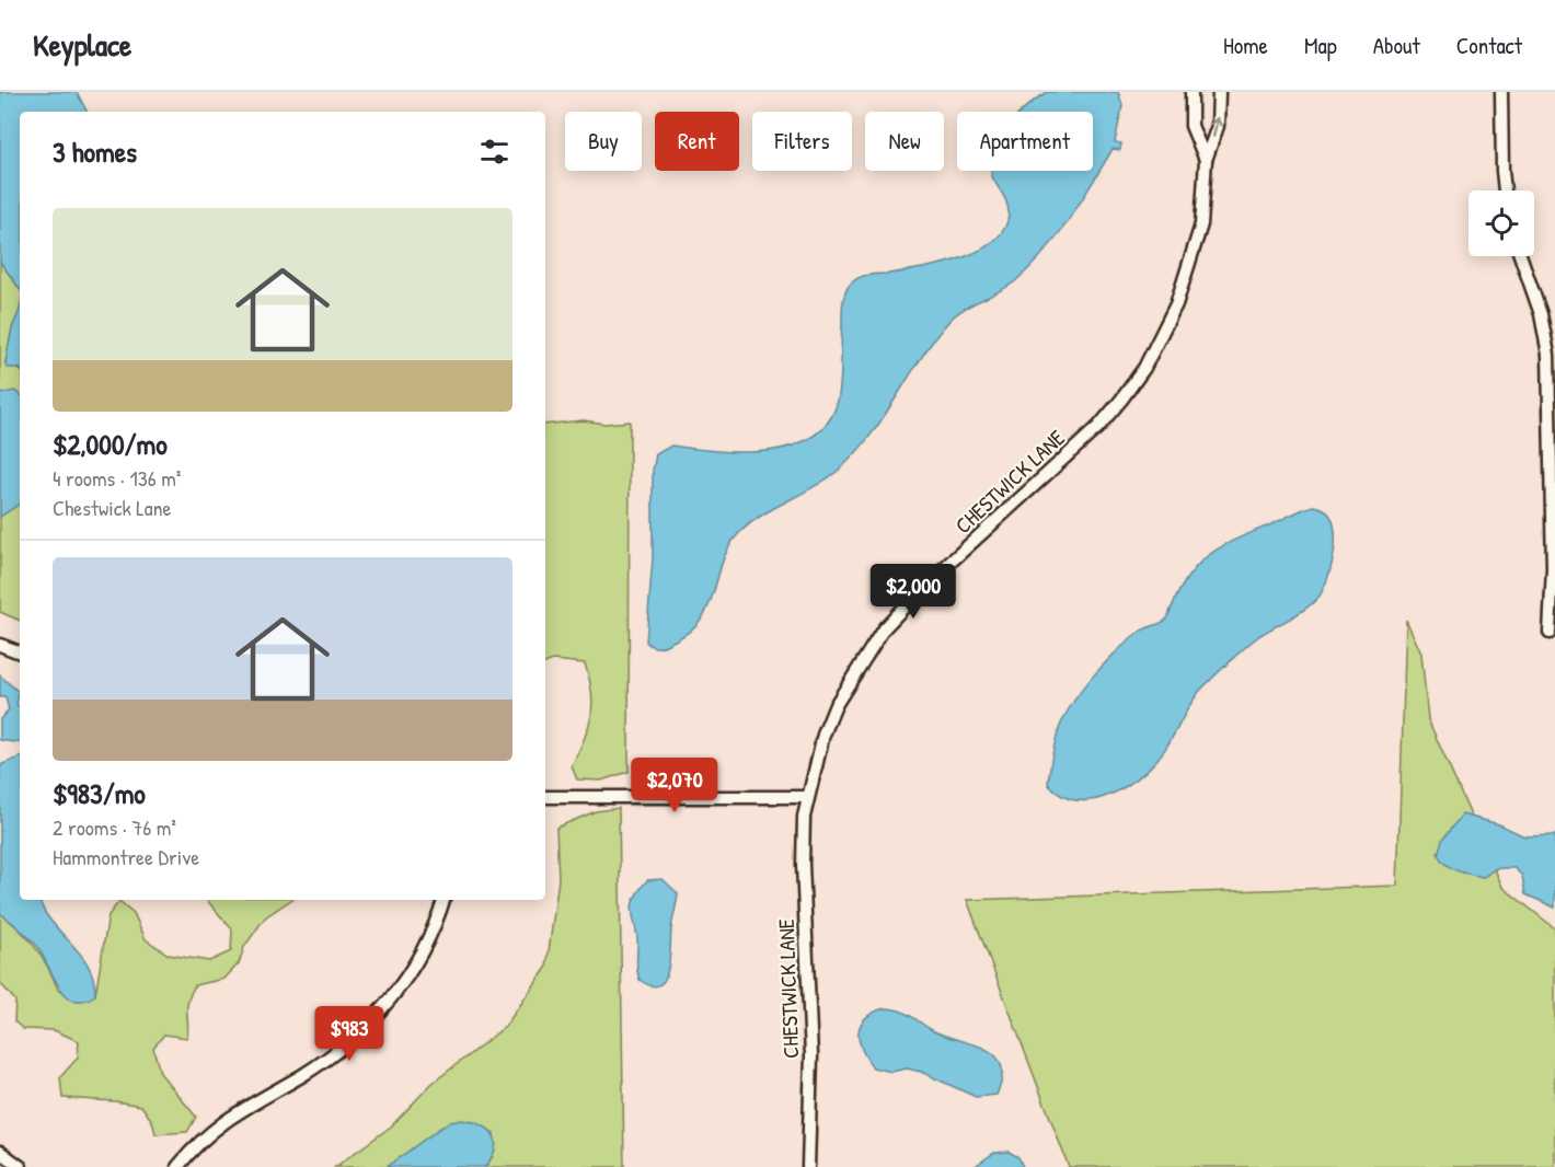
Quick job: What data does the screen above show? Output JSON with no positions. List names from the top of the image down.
{
  "streets": {
    "street": ["CHESTWICK LANE"]
  },
  "page": {
    "header": "Keyplace",
    "nav": [
      "Home",
      "Map",
      "About",
      "Contact"
    ],
    "chip": [
      "Buy",
      "Rent",
      "Filters",
      "New",
      "Apartment"
    ],
    "heading": "3 homes",
    "list": [
      {
        "name": "$2,000/mo",
        "note": "4 rooms · 136 m² · Chestwick Lane"
      },
      {
        "name": "$983/mo",
        "note": "2 rooms · 76 m² · Hammontree Drive"
      }
    ],
    "price": ["$2,000", "$2,070", "$983"]
  }
}
